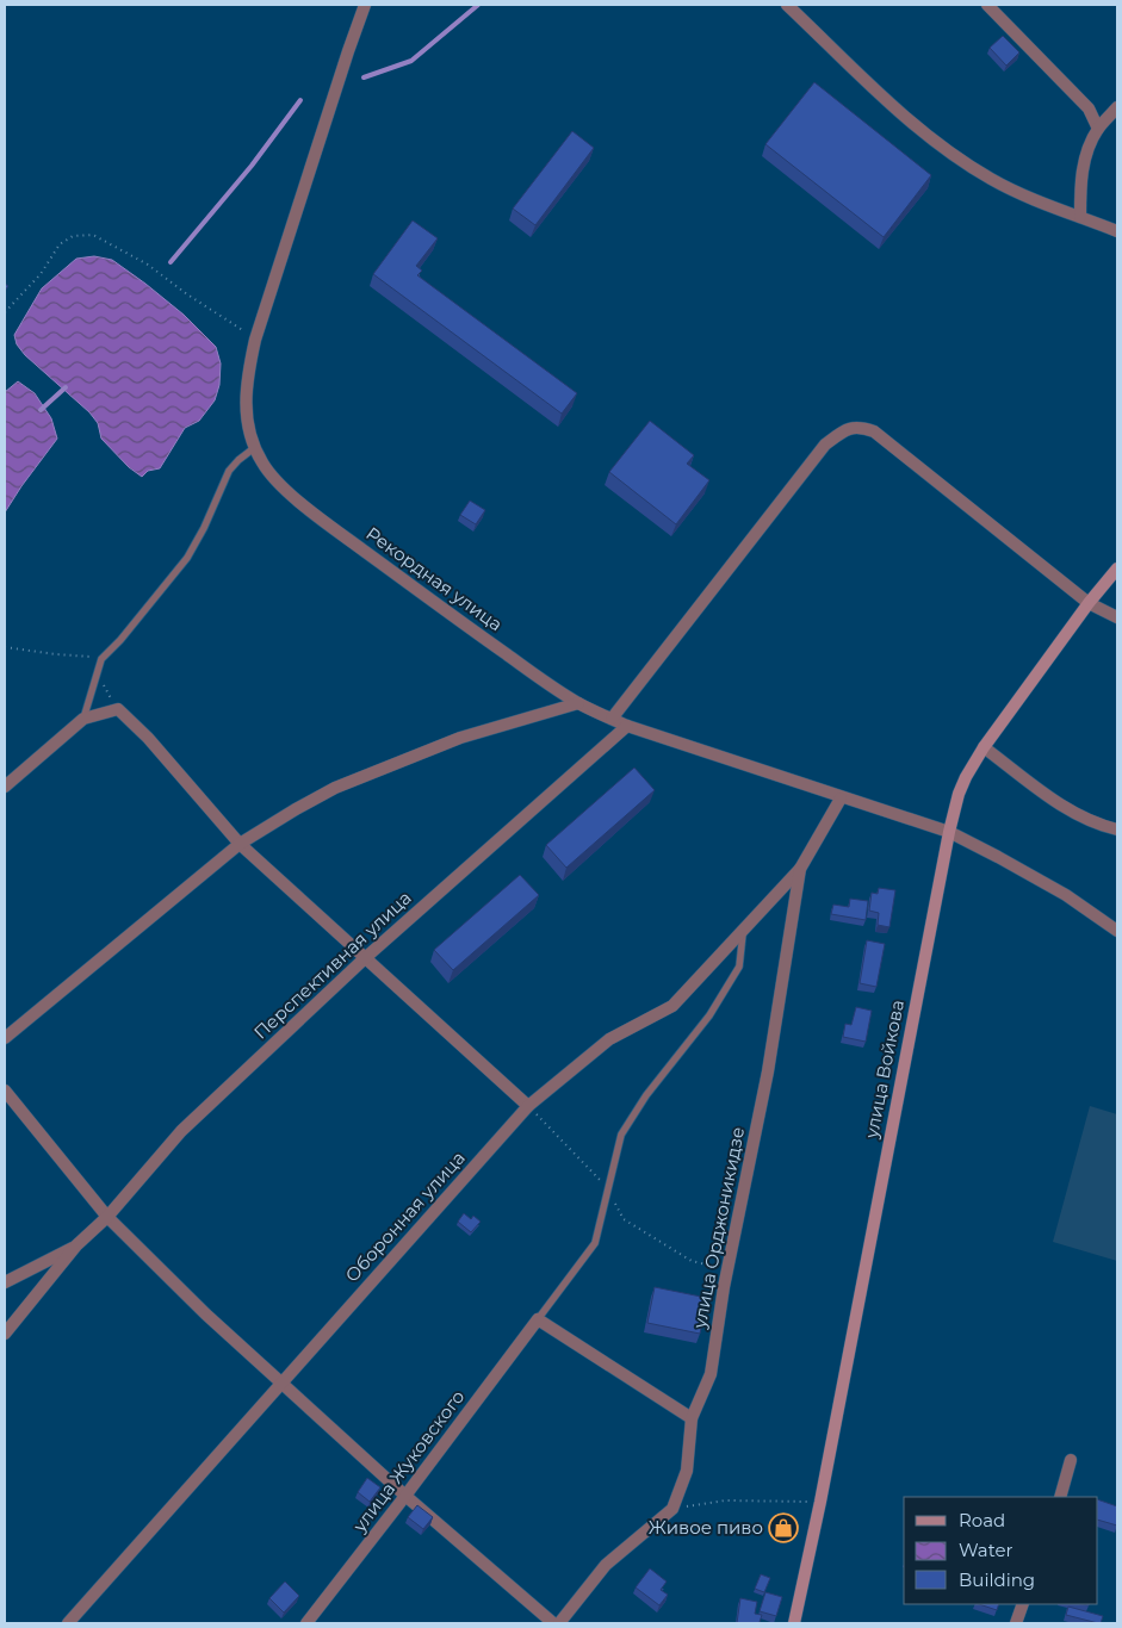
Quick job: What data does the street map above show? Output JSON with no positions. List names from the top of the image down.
{
  "streets": {
    "street": [
      "Рекордная улица",
      "Перспективная улица",
      "улица Войкова",
      "Оборонная улица",
      "улица Орджоникидзе",
      "улица Жуковского"
    ]
  },
  "crossings": [
    ["Рекордная улица", "Перспективная улица"],
    ["Рекордная улица", "улица Войкова"],
    ["Рекордная улица", "улица Орджоникидзе"],
    ["Оборонная улица", "улица Орджоникидзе"]
  ],
  "places": {
    "shop": ["Живое пиво"]
  },
  "legend": ["Road", "Water", "Building"]
}
